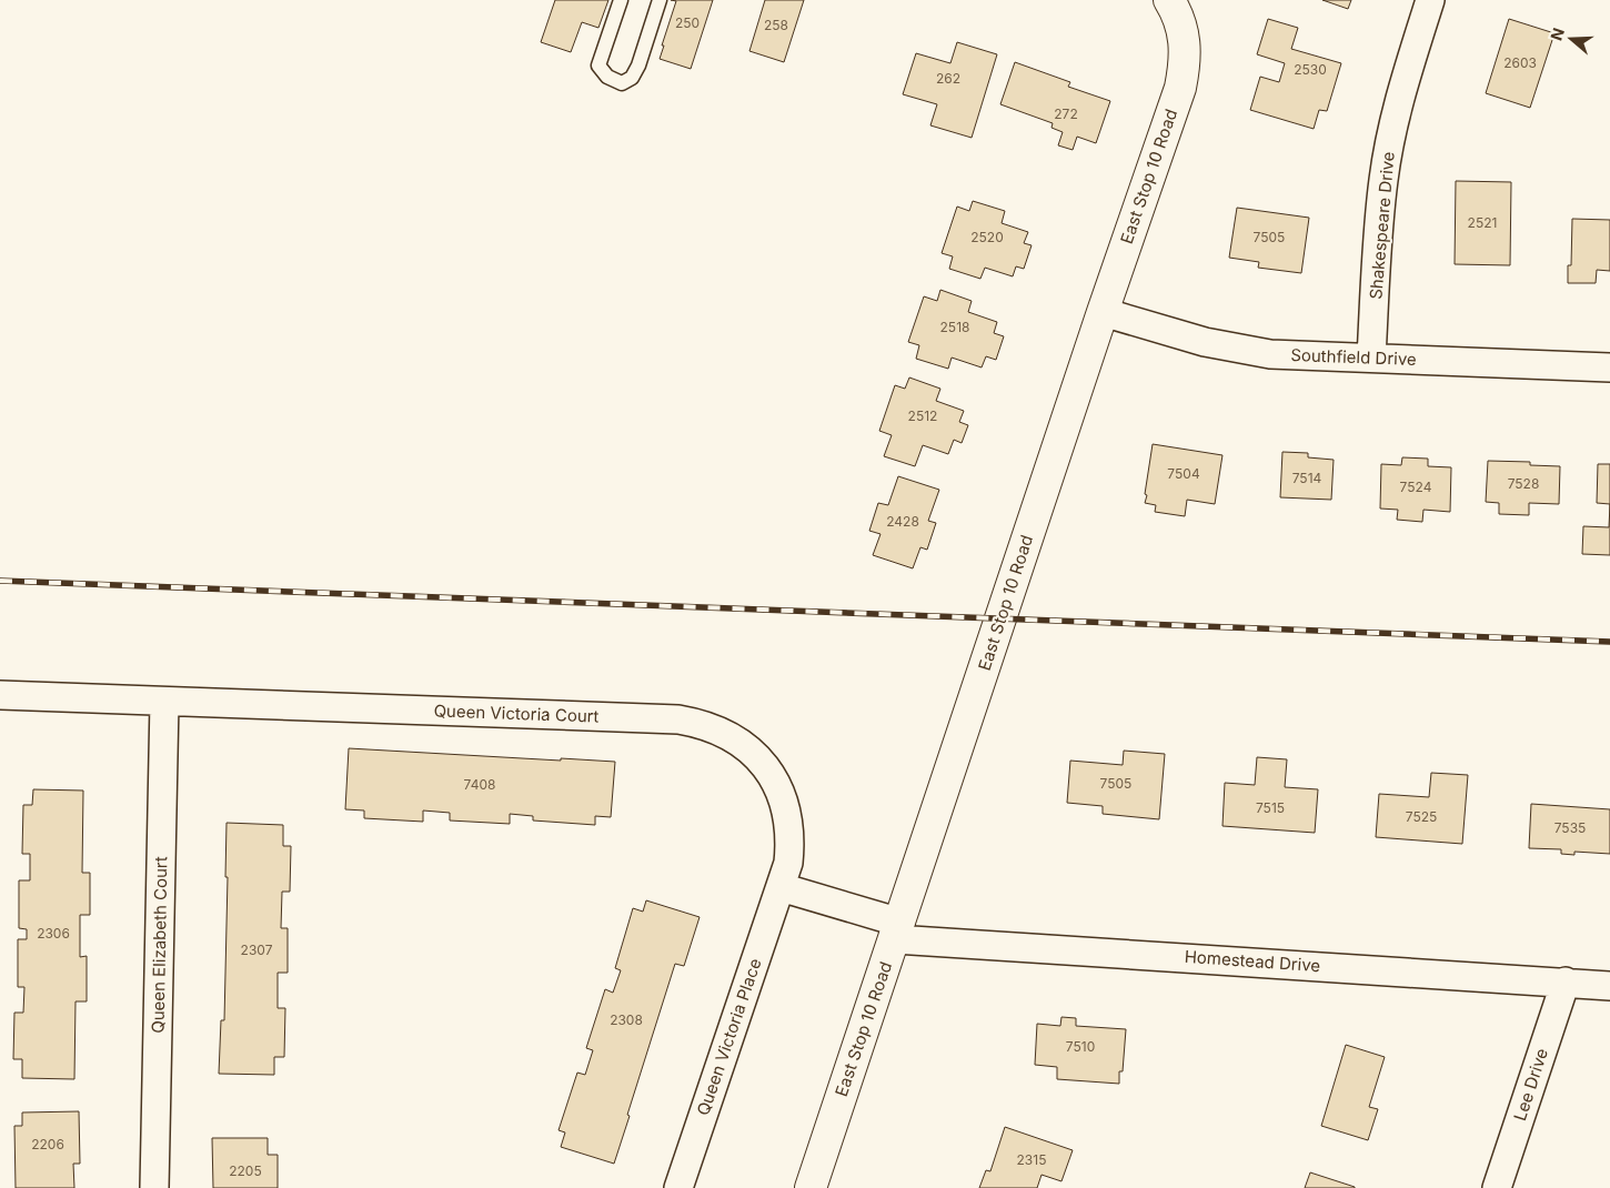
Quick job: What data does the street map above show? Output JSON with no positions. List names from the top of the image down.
{
  "streets": {
    "street": [
      "East Stop 10 Road",
      "Shakespeare Drive",
      "Southfield Drive",
      "Queen Victoria Court",
      "Queen Elizabeth Court",
      "Homestead Drive",
      "Queen Victoria Place",
      "Lee Drive"
    ]
  },
  "crossings": [
    ["East Stop 10 Road", "Southfield Drive"],
    ["East Stop 10 Road", "Homestead Drive"],
    ["Shakespeare Drive", "Southfield Drive"],
    ["Queen Victoria Court", "Queen Elizabeth Court"],
    ["Queen Victoria Court", "Queen Victoria Place"],
    ["Homestead Drive", "Lee Drive"]
  ],
  "house_numbers": [
    "250",
    "258",
    "2603",
    "2530",
    "262",
    "272",
    "2521",
    "2520",
    "7505",
    "2518",
    "2512",
    "7504",
    "7514",
    "7528",
    "7524",
    "2428",
    "7505",
    "7408",
    "7515",
    "7525",
    "7535",
    "2306",
    "2307",
    "2308",
    "7510",
    "2206",
    "2315",
    "2205"
  ],
  "north": "left"
}
